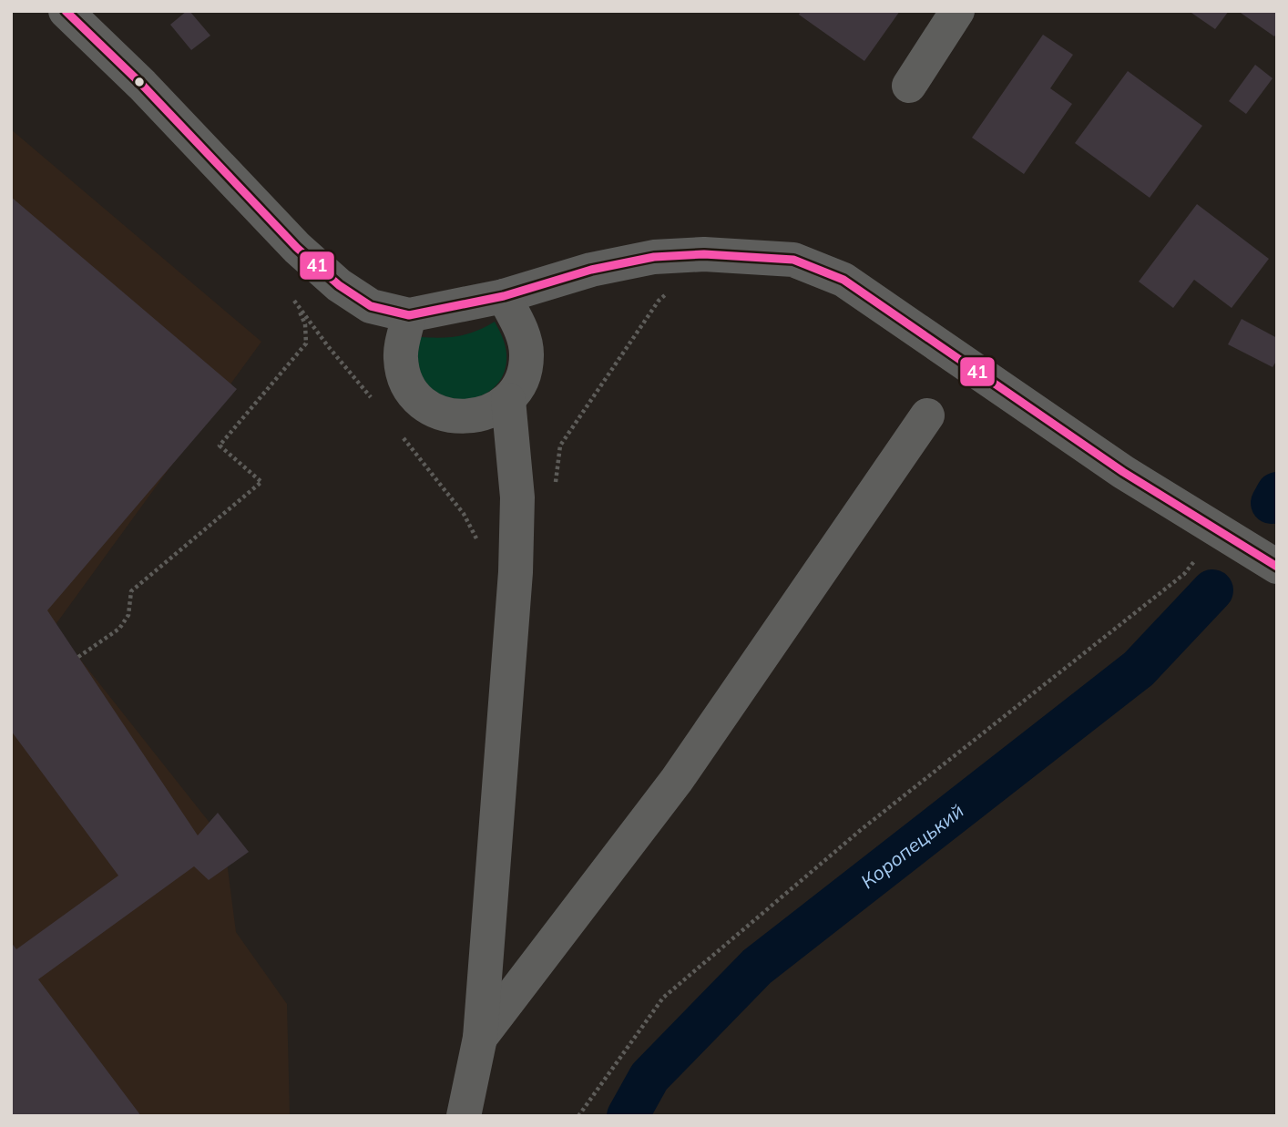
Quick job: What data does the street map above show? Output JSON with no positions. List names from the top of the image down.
{
  "water": ["Коропецький"],
  "lines": ["transit line 41"]
}
